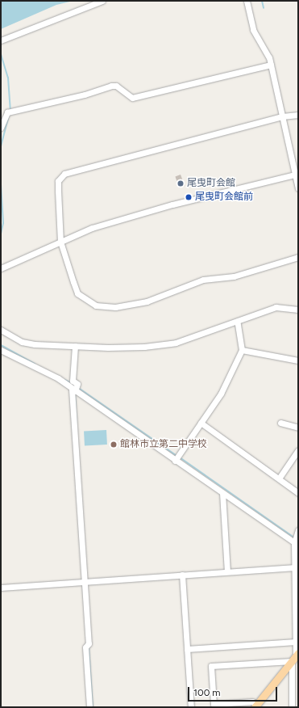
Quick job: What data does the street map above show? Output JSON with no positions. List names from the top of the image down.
{
  "places": ["尾曳町会館", "尾曳町会館前", "館林市立第二中学校"],
  "scale_bar": "100 m"
}
